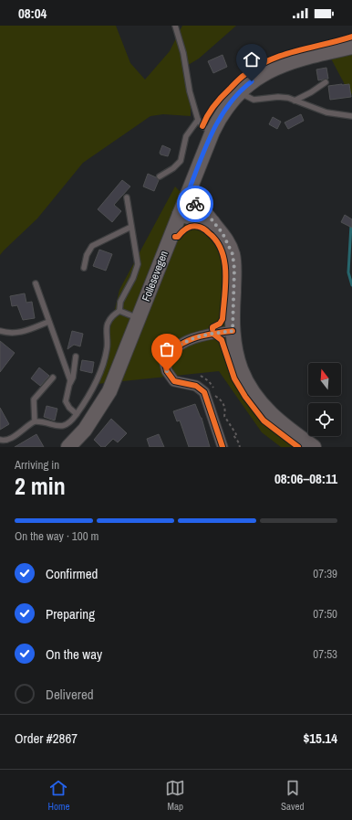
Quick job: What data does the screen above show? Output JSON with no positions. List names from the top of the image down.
{
  "streets": {
    "main road": ["Follesevegen"]
  },
  "north": "top",
  "page": {
    "status": "08:04",
    "heading": ["2 min", "Arriving in", "08:06–08:11"],
    "panel": ["Order #2867", "$15.14"],
    "bar": "On the way · 100 m",
    "list": [
      ["Confirmed", "07:39"],
      ["Preparing", "07:50"],
      ["On the way", "07:53"],
      "Delivered"
    ],
    "tabs": ["Home", "Map", "Saved"]
  }
}
